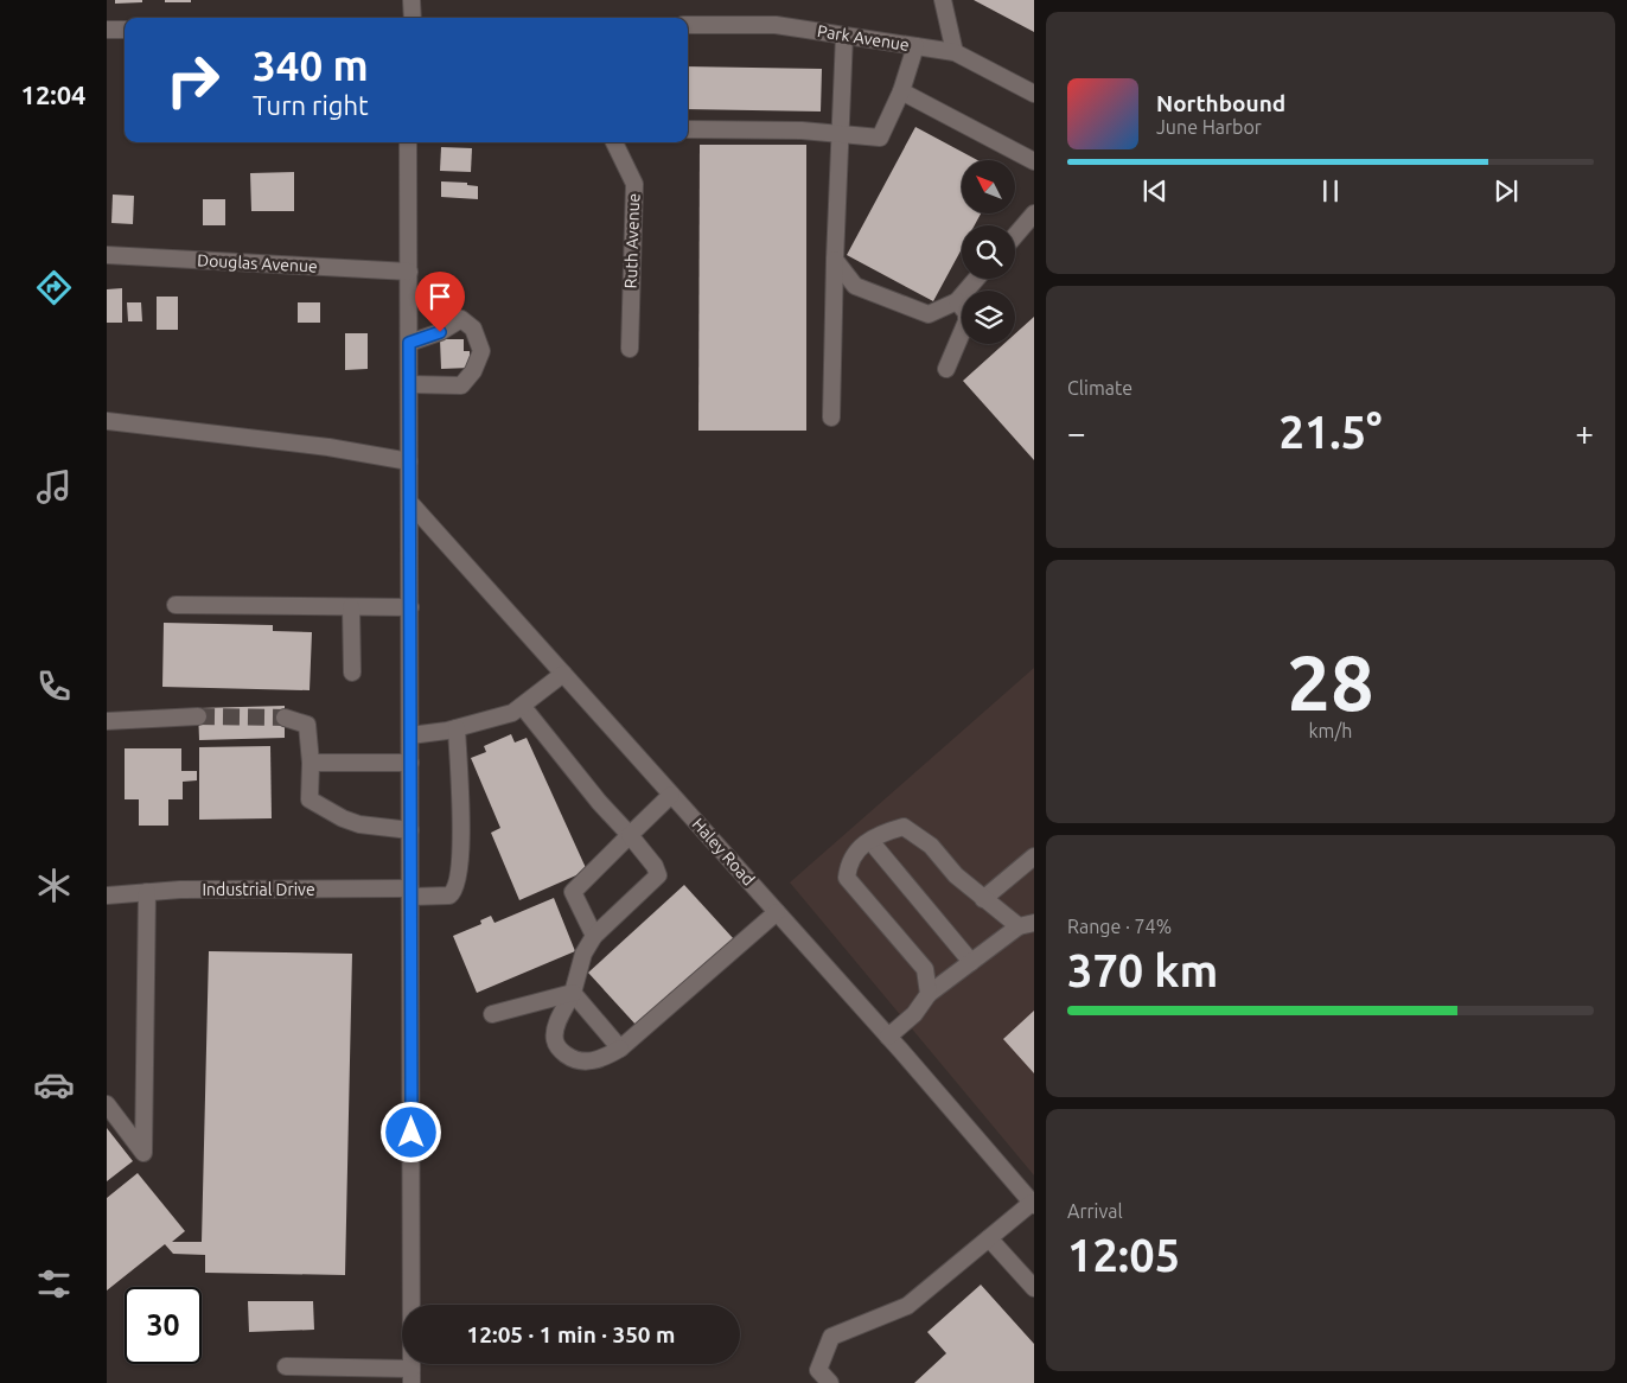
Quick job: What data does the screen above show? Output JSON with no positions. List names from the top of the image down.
{
  "streets": {
    "street": [
      "Park Avenue",
      "Ruth Avenue",
      "Douglas Avenue",
      "Haley Road",
      "Industrial Drive"
    ]
  },
  "north": "top left",
  "page": {
    "tabs": "12:04",
    "turn": ["340 m", "Turn right"],
    "song": ["Northbound", "June Harbor"],
    "tile": [
      "Climate",
      ["28", "km/h"],
      ["Range · 74%", "370 km"],
      ["Arrival", "12:05"]
    ],
    "heat": ["−", "21.5°", "+"],
    "limit": "30",
    "trip": "12:05 · 1 min · 350 m"
  }
}
